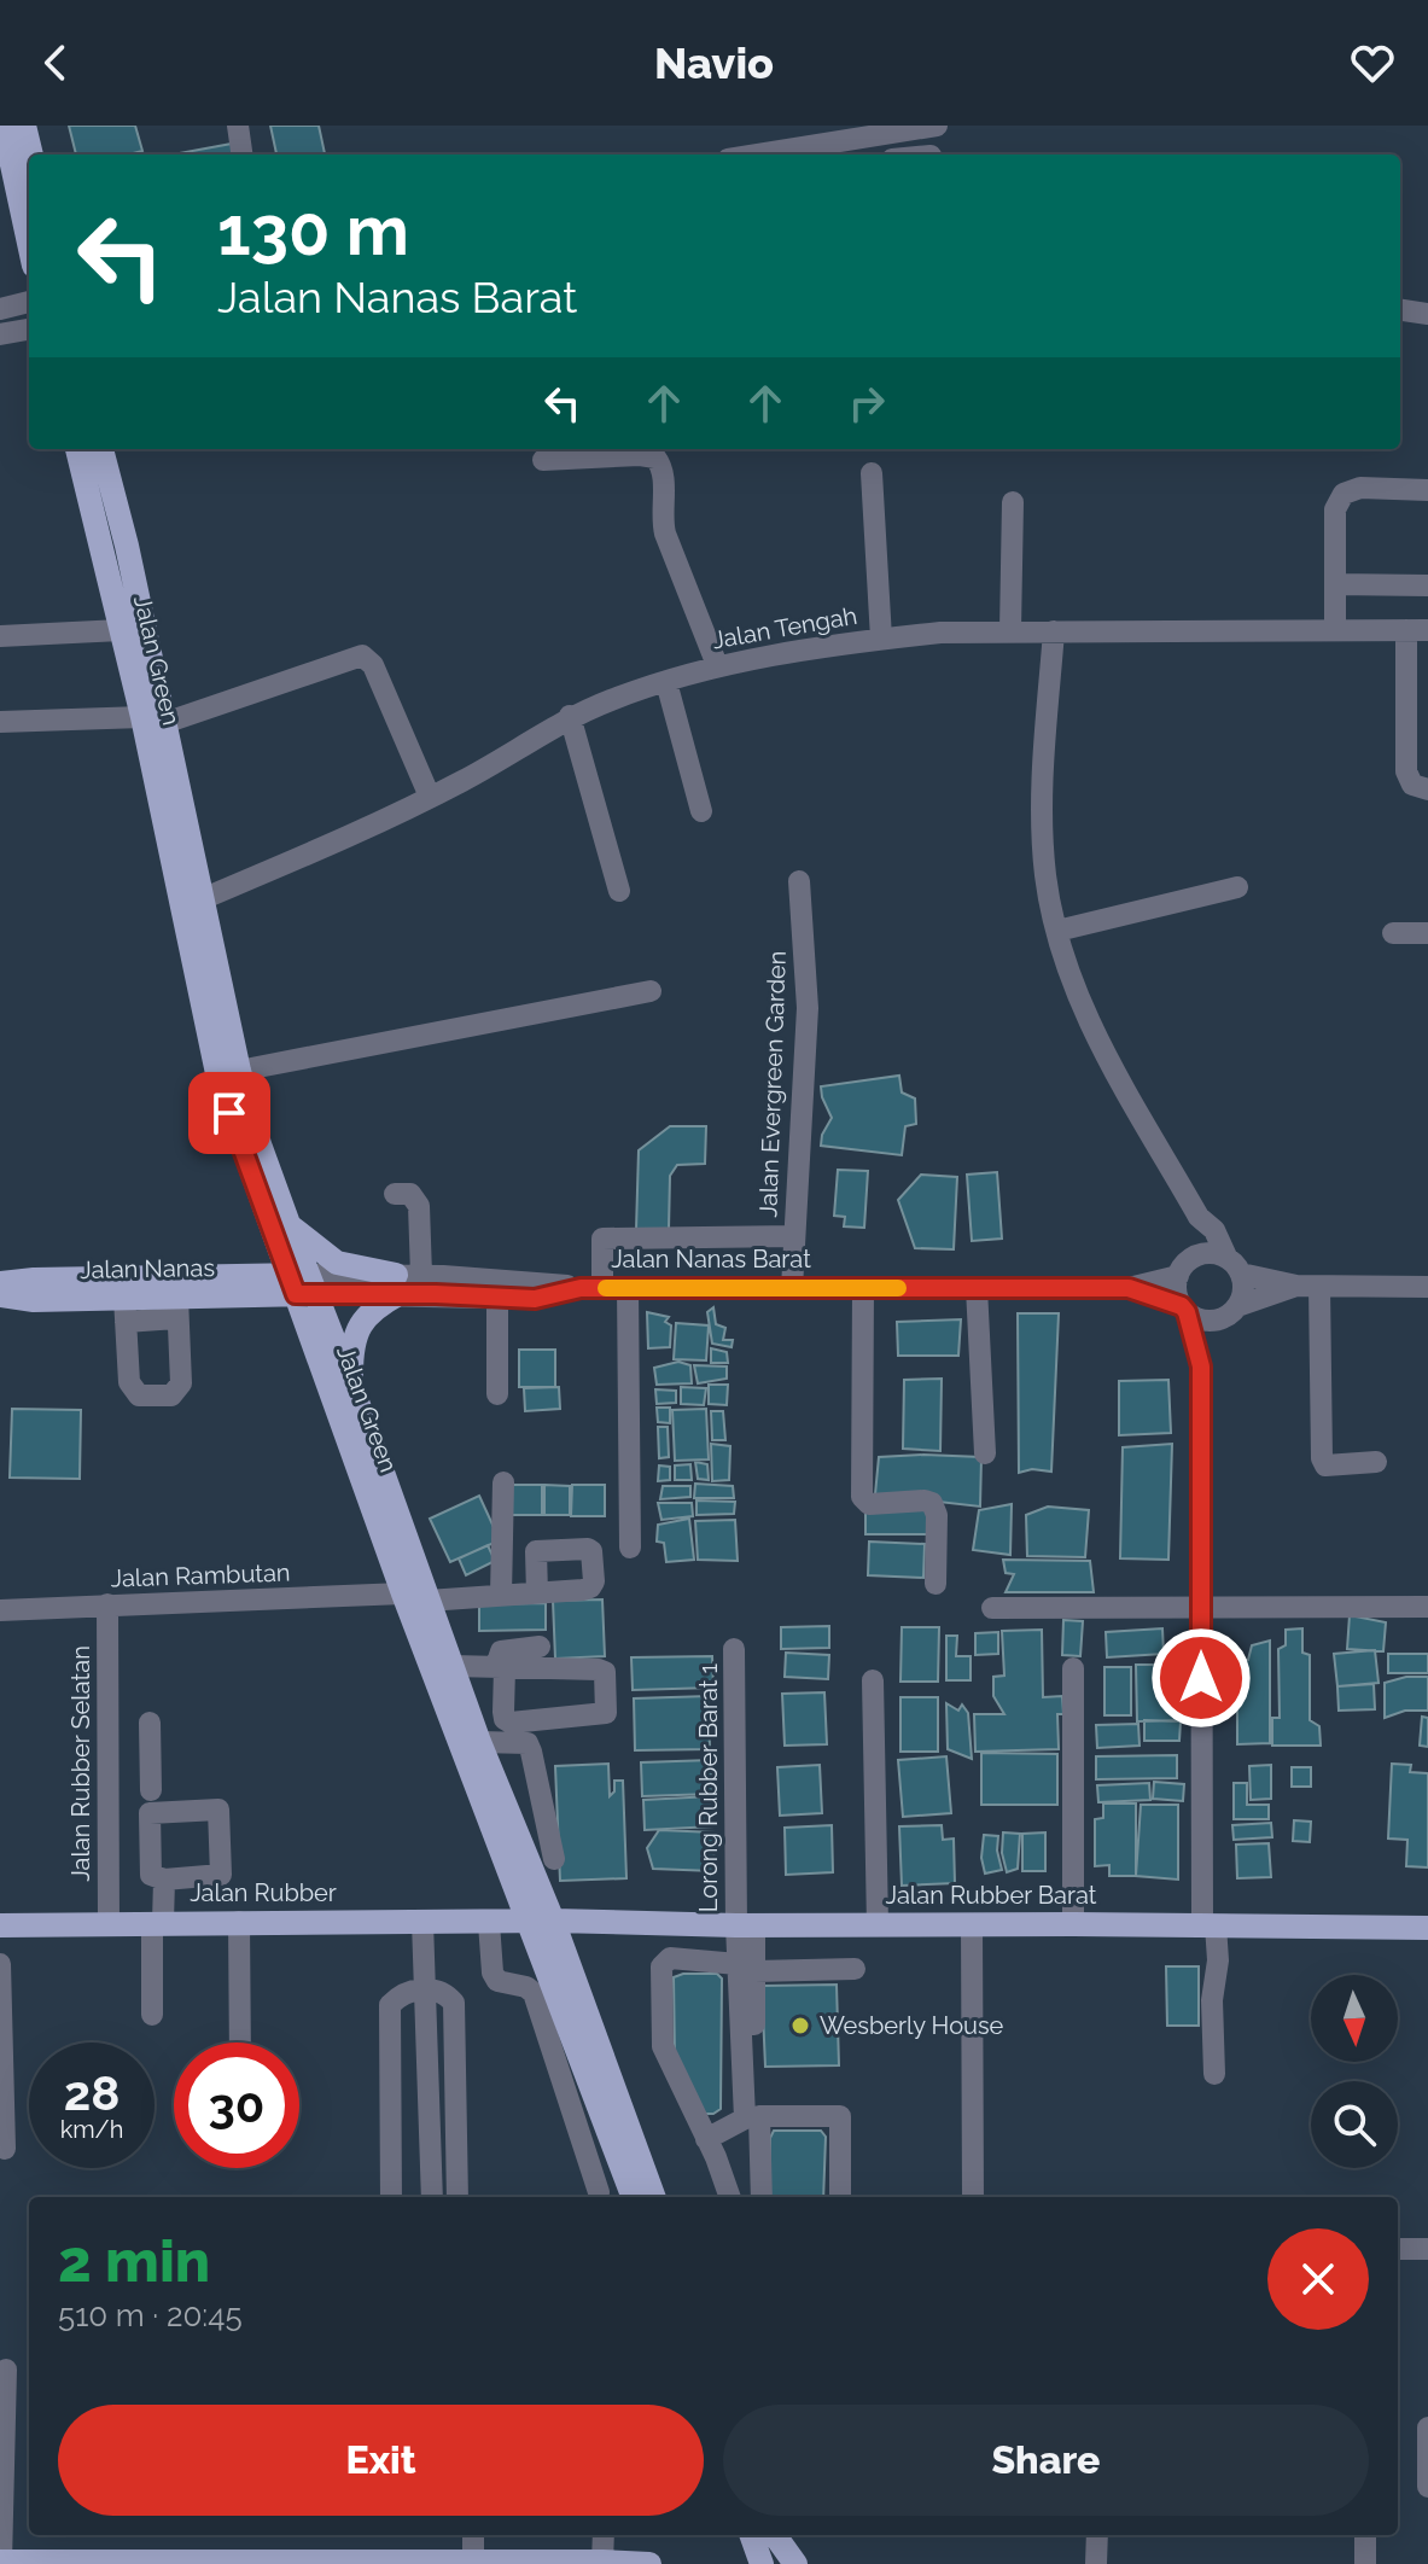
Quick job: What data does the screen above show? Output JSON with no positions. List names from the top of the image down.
{
  "streets": {
    "main road": [
      "Jalan Green",
      "Jalan Nanas",
      "Jalan Rubber",
      "Jalan Rubber Barat"
    ],
    "street": [
      "Jalan Tengah",
      "Jalan Evergreen Garden",
      "Jalan Nanas Barat",
      "Jalan Rambutan",
      "Jalan Rubber Selatan",
      "Lorong Rubber Barat 1"
    ]
  },
  "crossings": [
    ["Jalan Tengah", "Jalan Green"],
    ["Jalan Green", "Jalan Nanas"],
    ["Jalan Green", "Jalan Rambutan"],
    ["Jalan Green", "Jalan Rubber"],
    ["Jalan Green", "Jalan Rubber Barat"],
    ["Jalan Evergreen Garden", "Jalan Nanas Barat"],
    ["Jalan Rambutan", "Jalan Rubber Selatan"],
    ["Jalan Rubber Selatan", "Jalan Rubber"],
    ["Lorong Rubber Barat 1", "Jalan Rubber Barat"],
    ["Jalan Rubber", "Jalan Rubber Barat"]
  ],
  "places": ["Wesberly House"],
  "north": "bottom",
  "page": {
    "header": "Navio",
    "turn": ["130 m", "Jalan Nanas Barat"],
    "speed": "28 km/h",
    "limit": "30",
    "heading": ["2 min", "510 m · 20:45"],
    "buttons": ["Exit", "Share"]
  }
}
